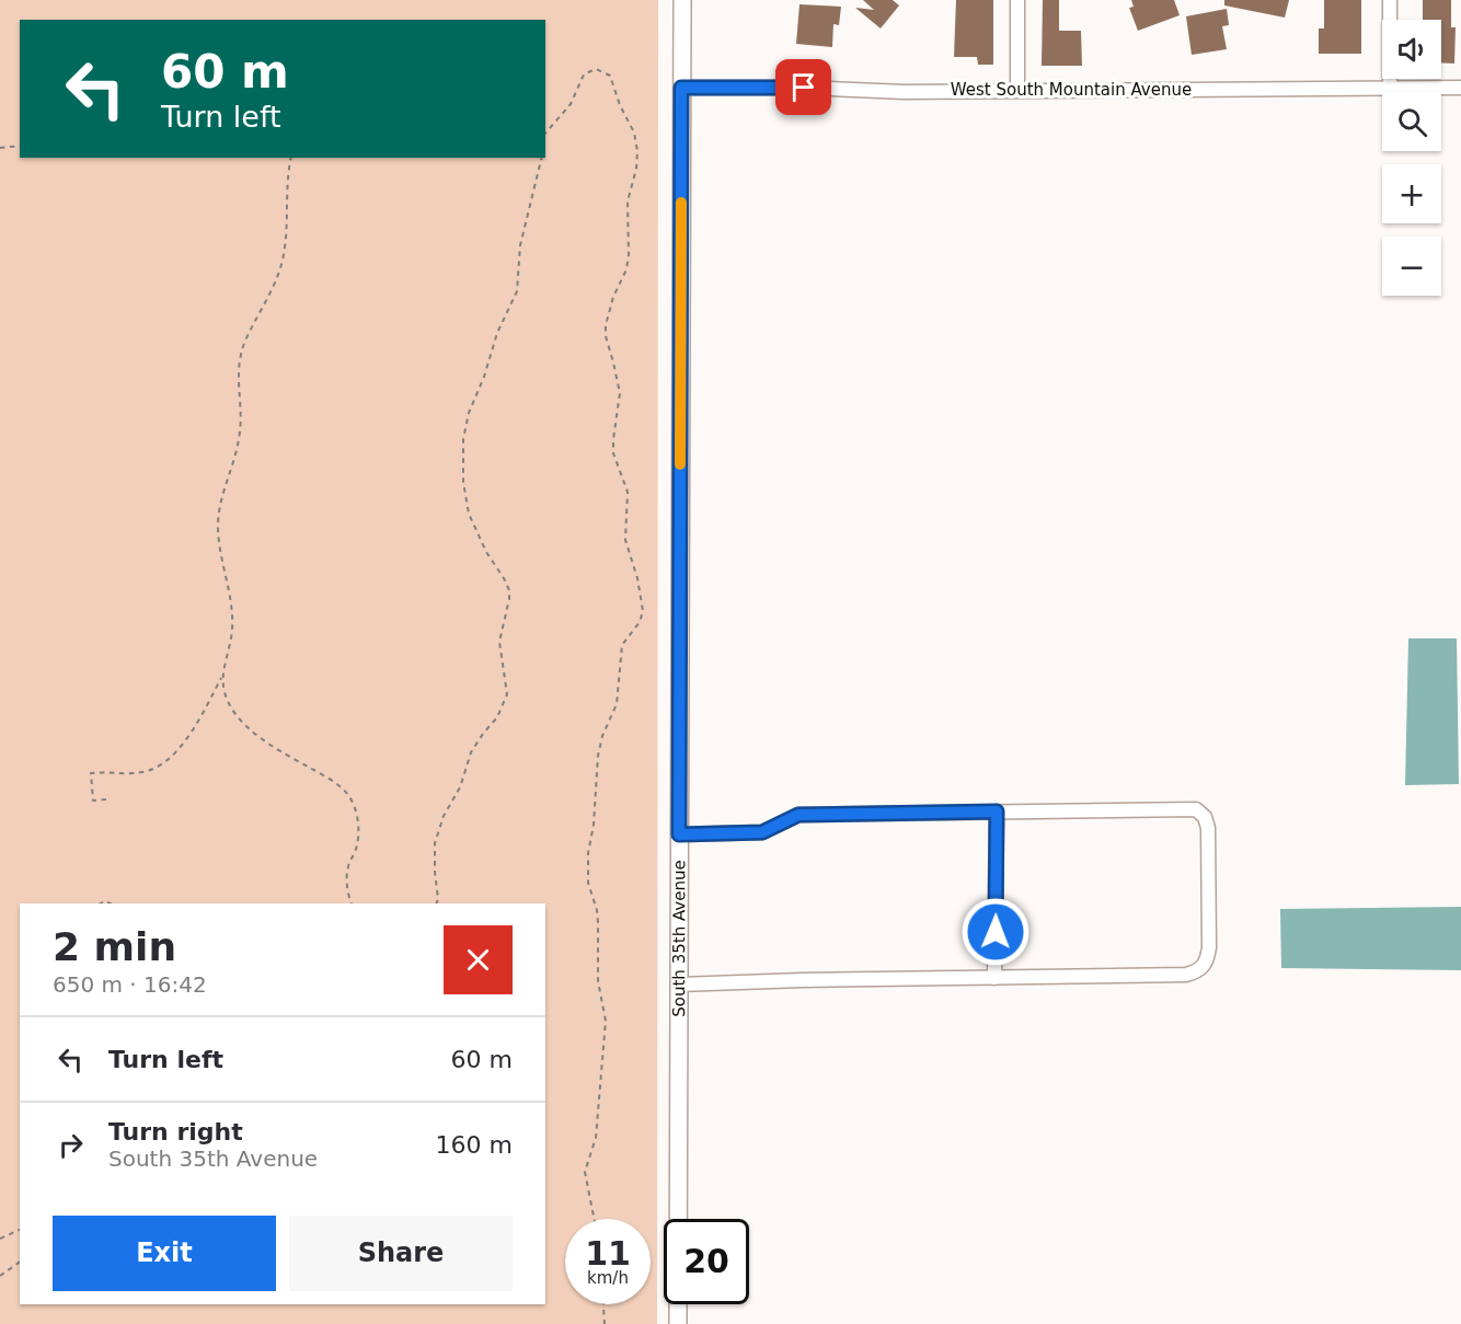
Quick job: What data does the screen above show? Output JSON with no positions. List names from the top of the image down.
{
  "streets": {
    "main road": ["South 35th Avenue"],
    "street": ["West South Mountain Avenue"]
  },
  "crossings": [
    ["West South Mountain Avenue", "South 35th Avenue"]
  ],
  "page": {
    "map_buttons": ["+", "−"],
    "turn": ["60 m", "Turn left"],
    "heading": ["2 min", "650 m · 16:42"],
    "list": [
      {
        "name": "Turn left",
        "value": "60 m"
      },
      {
        "name": "Turn right",
        "note": "South 35th Avenue",
        "value": "160 m"
      }
    ],
    "buttons": ["Exit", "Share"],
    "speed": "11 km/h",
    "limit": "20"
  }
}
